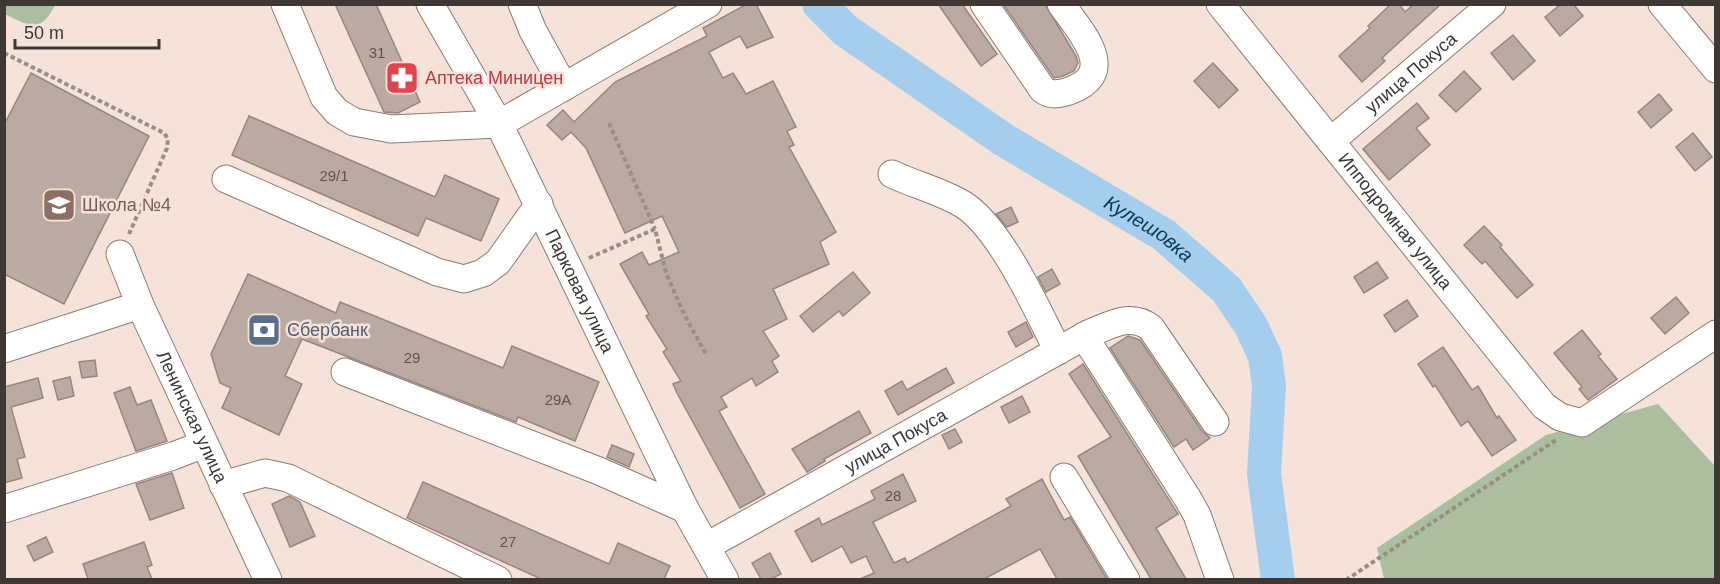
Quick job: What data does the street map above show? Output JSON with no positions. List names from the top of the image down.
{
  "streets": {
    "street": [
      "улица Покуса",
      "Ипподромная улица",
      "Парковая улица",
      "Ленинская улица"
    ]
  },
  "crossings": [
    ["улица Покуса", "Ипподромная улица"],
    ["улица Покуса", "Парковая улица"]
  ],
  "water": ["Кулешовка"],
  "places": {
    "pharmacy": ["Аптека Миницен"],
    "school or university": ["Школа №4"],
    "bank": ["Сбербанк"]
  },
  "house_numbers": [
    "31",
    "29/1",
    "29",
    "29А",
    "28",
    "27"
  ],
  "scale_bar": "50 m"
}
